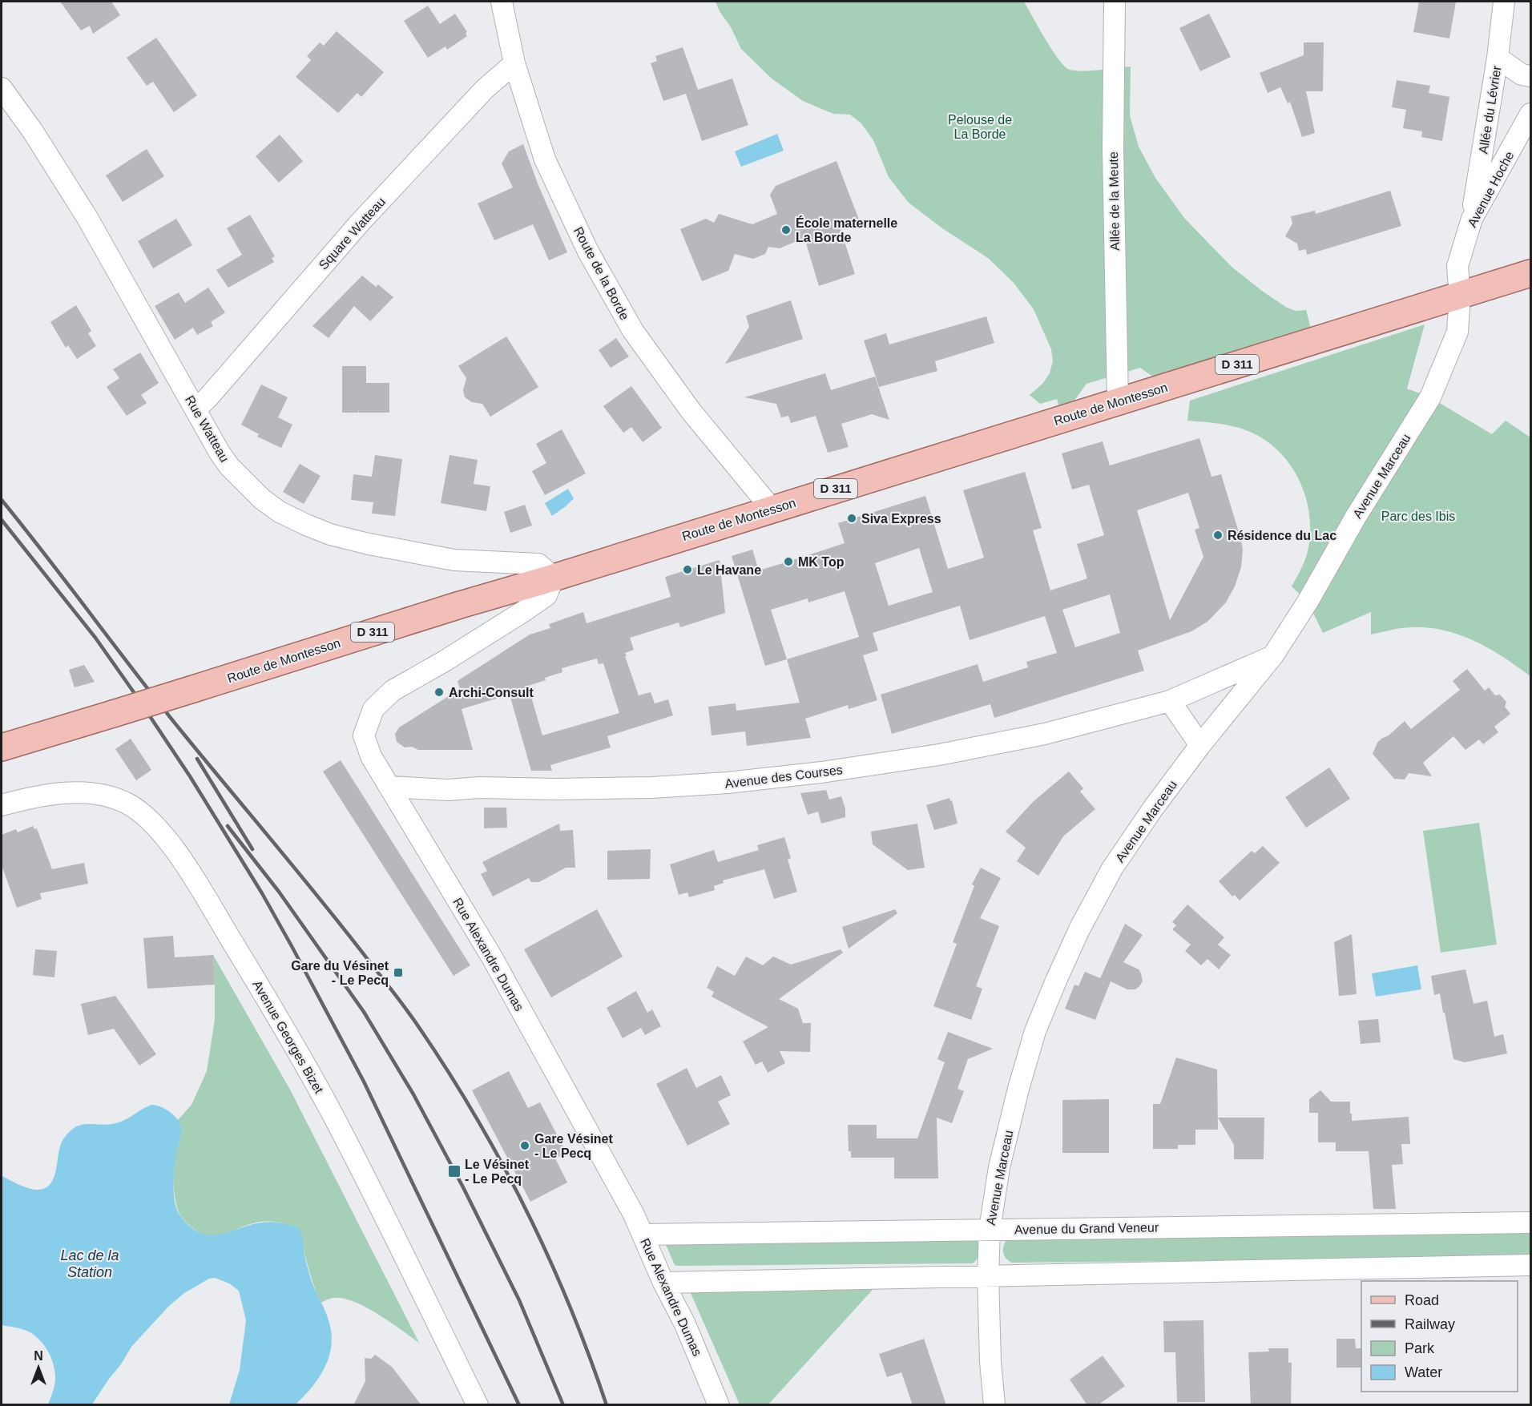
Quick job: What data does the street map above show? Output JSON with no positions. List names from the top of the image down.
{
  "streets": {
    "main road": ["D 311", "Route de Montesson"],
    "street": [
      "Allée du Lévrier",
      "Avenue Hoche",
      "Allée de la Meute",
      "Square Watteau",
      "Route de la Borde",
      "Rue Watteau",
      "Avenue Marceau",
      "Avenue des Courses",
      "Rue Alexandre Dumas",
      "Avenue Georges Bizet",
      "Avenue du Grand Veneur"
    ]
  },
  "crossings": [
    ["Allée du Lévrier", "Avenue Hoche"],
    ["Avenue Hoche", "Route de Montesson"],
    ["Avenue Hoche", "Avenue Marceau"],
    ["Allée de la Meute", "Route de Montesson"],
    ["Square Watteau", "Route de la Borde"],
    ["Square Watteau", "Rue Watteau"],
    ["Route de la Borde", "Route de Montesson"],
    ["Route de Montesson", "Rue Watteau"],
    ["Route de Montesson", "Avenue Marceau"],
    ["Route de Montesson", "Rue Alexandre Dumas"],
    ["Rue Watteau", "Rue Alexandre Dumas"],
    ["Avenue Marceau", "Avenue des Courses"],
    ["Avenue Marceau", "Avenue du Grand Veneur"],
    ["Avenue des Courses", "Rue Alexandre Dumas"],
    ["Rue Alexandre Dumas", "Avenue du Grand Veneur"]
  ],
  "water": ["Lac de la Station"],
  "parks": ["Pelouse de La Borde", "Parc des Ibis"],
  "places": {
    "other": [
      "École maternelle La Borde",
      "Siva Express",
      "Résidence du Lac",
      "MK Top",
      "Le Havane",
      "Archi-Consult",
      "Gare Vésinet - Le Pecq"
    ],
    "transit": ["Gare du Vésinet - Le Pecq", "Le Vésinet - Le Pecq"]
  },
  "legend": [
    "Road",
    "Railway",
    "Park",
    "Water"
  ],
  "north": "top"
}
